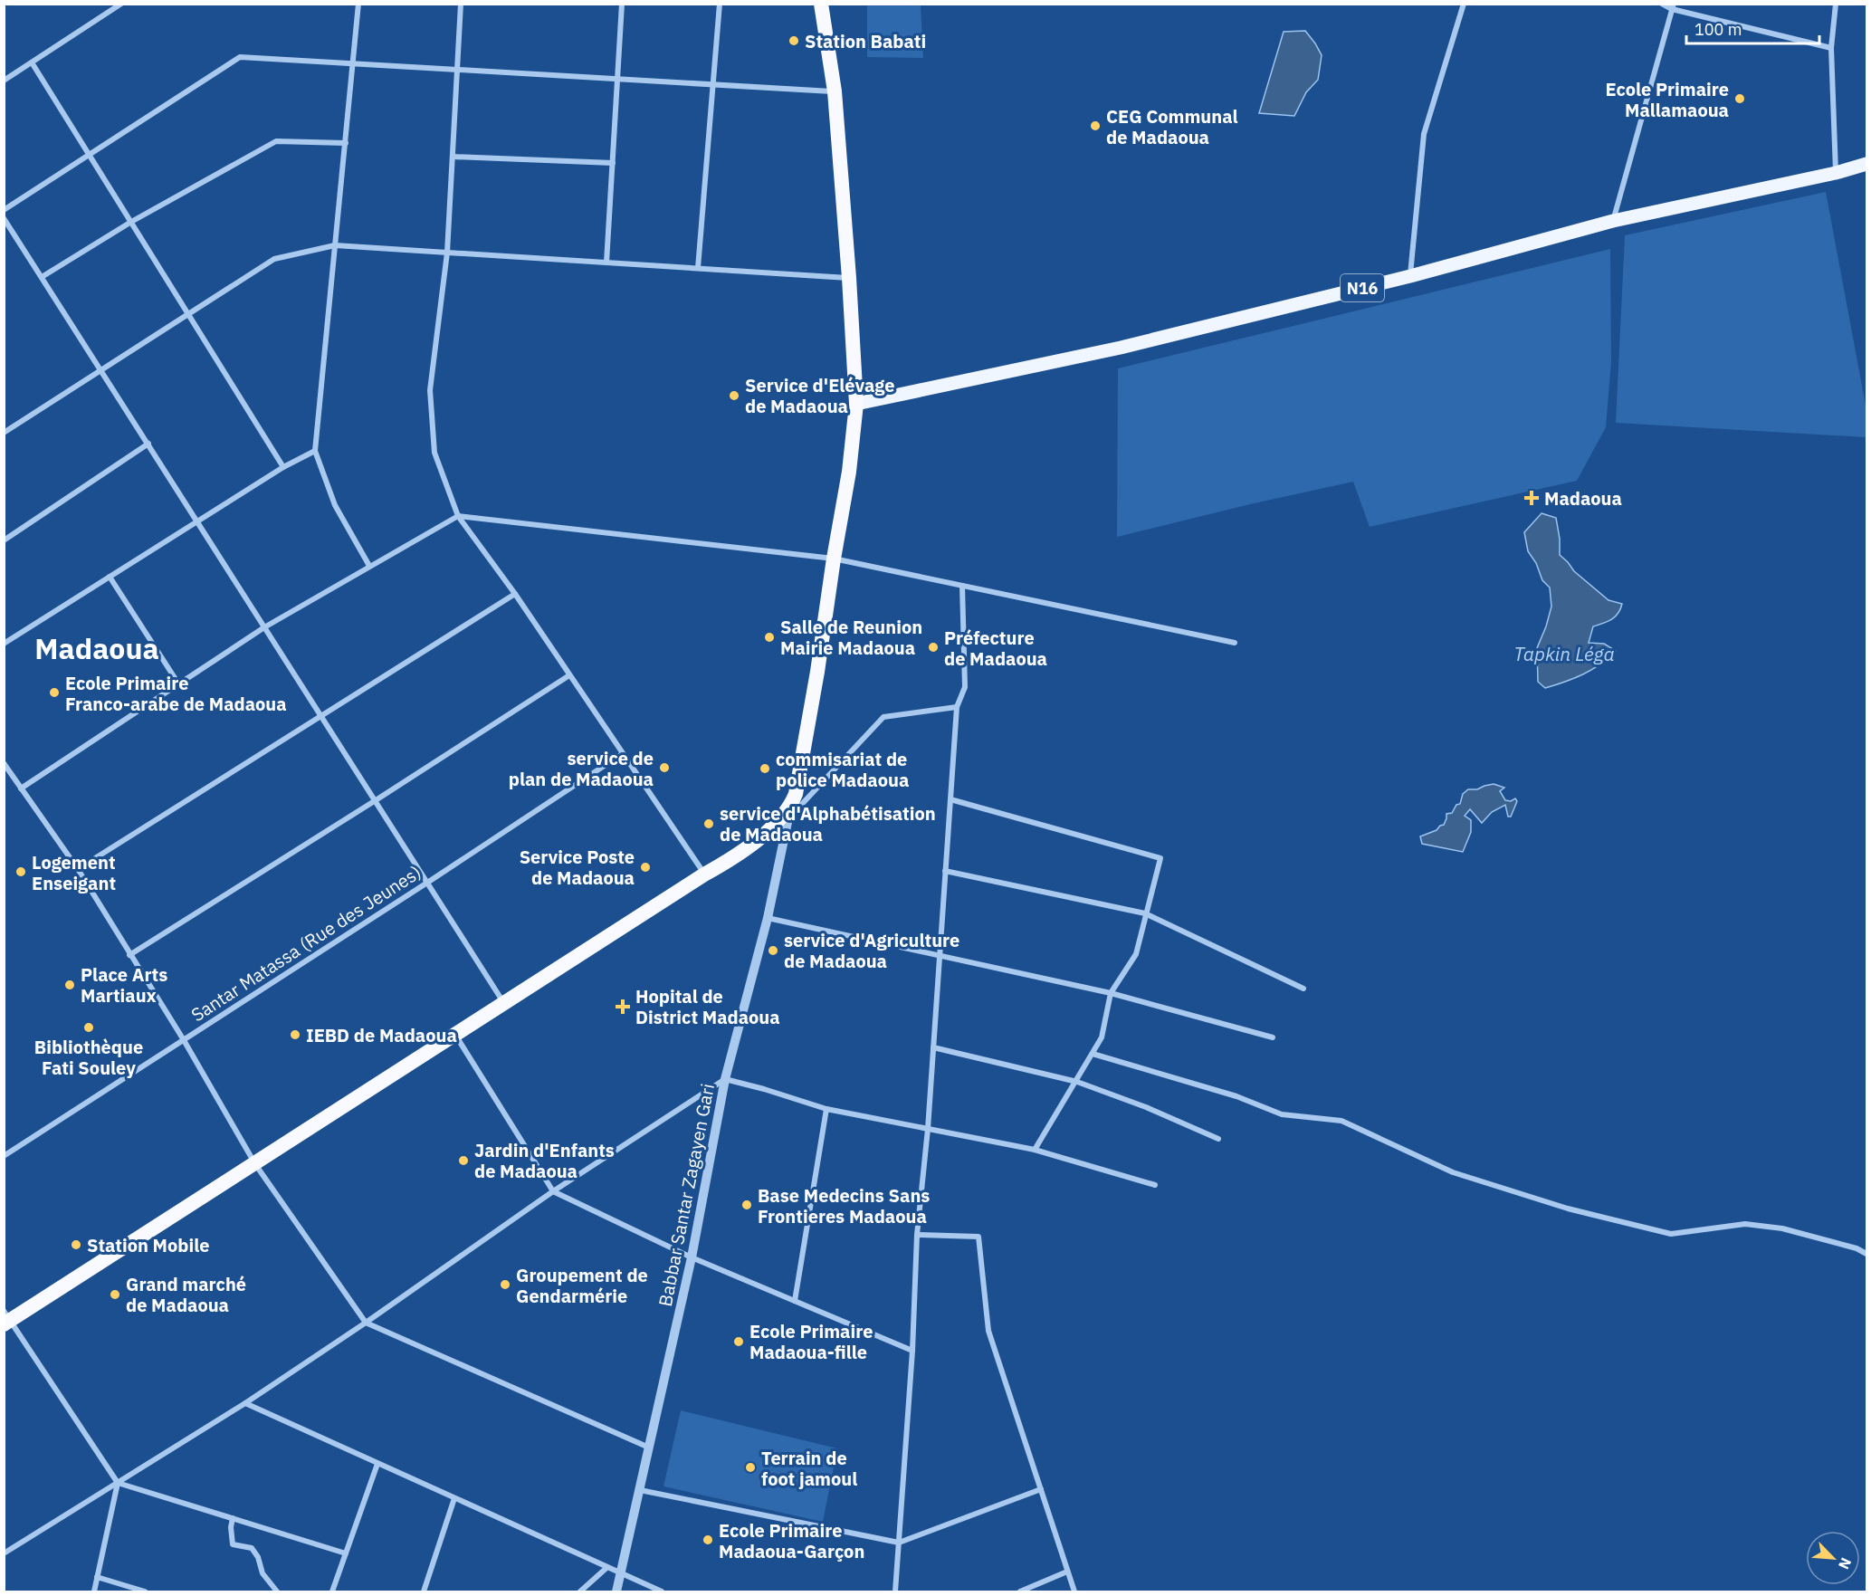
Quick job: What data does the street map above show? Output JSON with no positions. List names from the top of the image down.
{
  "streets": {
    "main road": ["N16"],
    "street": ["Santar Matassa (Rue des Jeunes)", "Babbar Santar Zagayen Gari"]
  },
  "districts": ["Madaoua"],
  "water": ["Tapkin Léga"],
  "places": {
    "other": [
      "Station Babati",
      "Ecole Primaire Mallamaoua",
      "CEG Communal de Madaoua",
      "Service d'Elévage de Madaoua",
      "Salle de Reunion Mairie Madaoua",
      "Préfecture de Madaoua",
      "Ecole Primaire Franco-arabe de Madaoua",
      "service de plan de Madaoua",
      "commisariat de police Madaoua",
      "service d'Alphabétisation de Madaoua",
      "Service Poste de Madaoua",
      "Logement Enseigant",
      "service d'Agriculture de Madaoua",
      "Place Arts Martiaux",
      "Bibliothèque Fati Souley",
      "IEBD de Madaoua",
      "Jardin d'Enfants de Madaoua",
      "Base Medecins Sans Frontieres Madaoua",
      "Station Mobile",
      "Groupement de Gendarmérie",
      "Grand marché de Madaoua",
      "Ecole Primaire Madaoua-fille",
      "Terrain de foot jamoul",
      "Ecole Primaire Madaoua-Garçon"
    ],
    "health": ["Madaoua", "Hopital de District Madaoua"]
  },
  "scale_bar": "100 m",
  "north": "bottom right"
}
